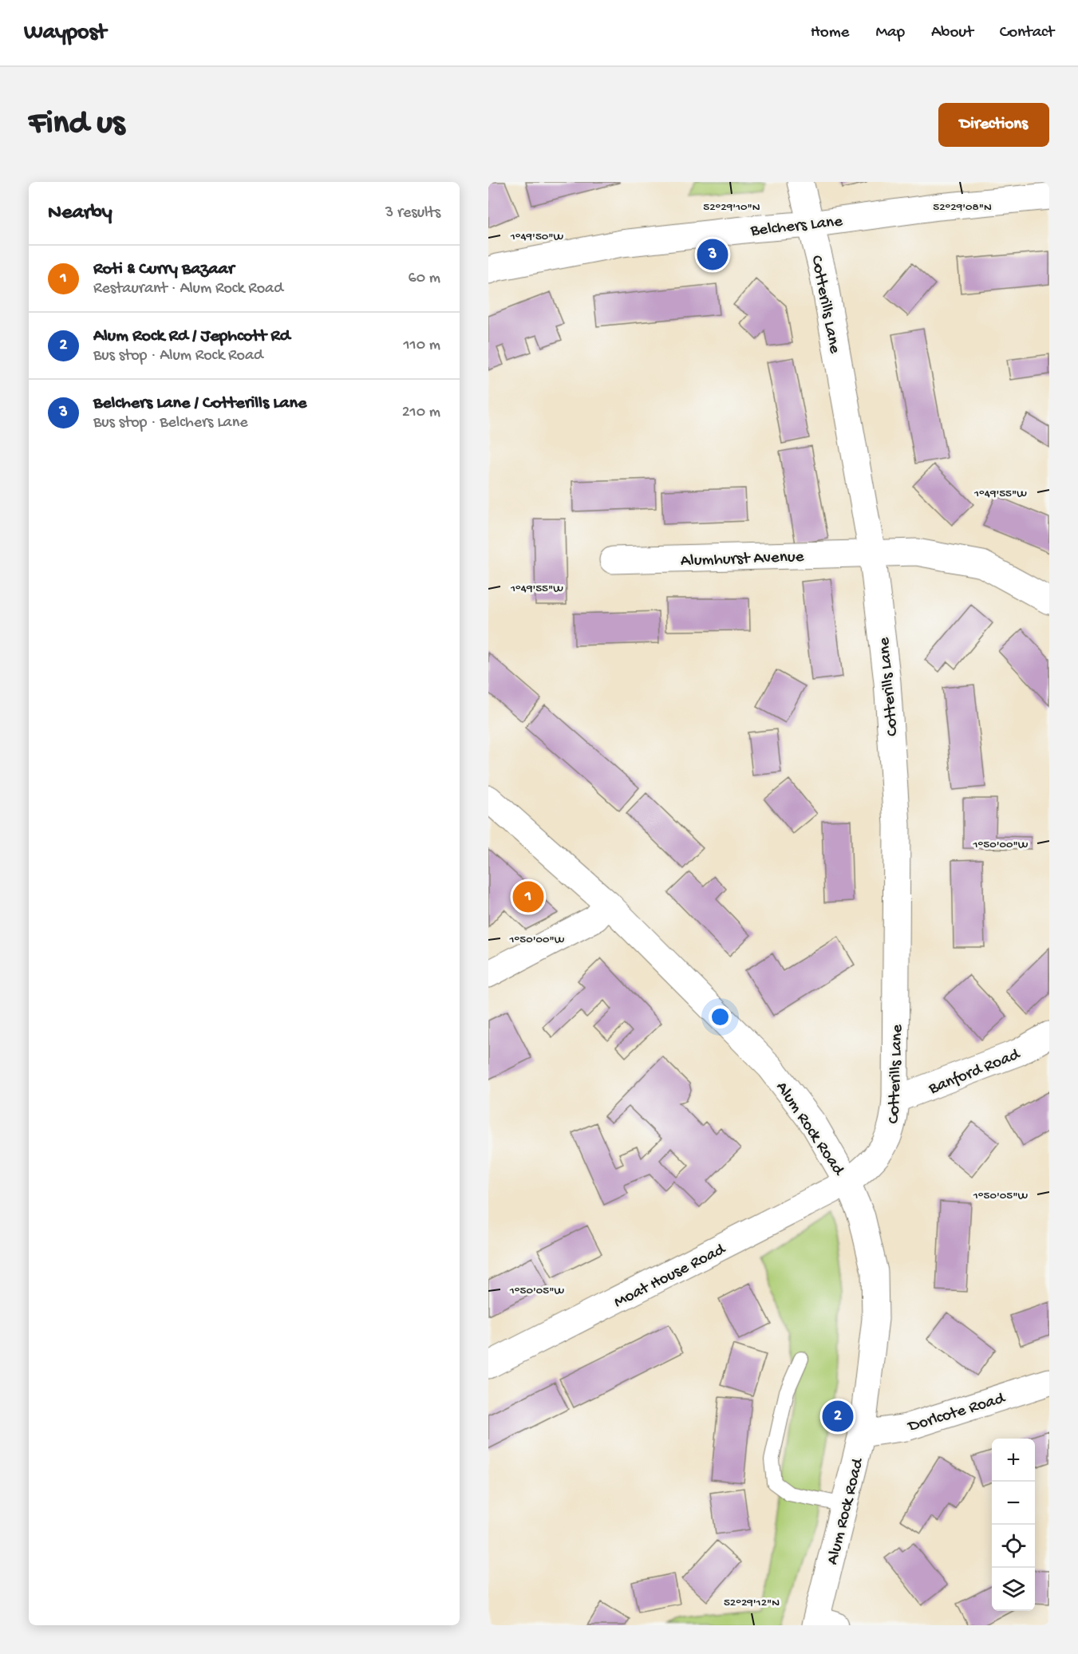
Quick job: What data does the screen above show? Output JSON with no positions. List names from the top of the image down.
{
  "streets": {
    "street": [
      "Belchers Lane",
      "Cotterills Lane",
      "Alumhurst Avenue",
      "Banford Road",
      "Alum Rock Road",
      "Moat House Road",
      "Dorlcote Road"
    ]
  },
  "crossings": [
    ["Belchers Lane", "Cotterills Lane"],
    ["Cotterills Lane", "Alumhurst Avenue"],
    ["Cotterills Lane", "Banford Road"],
    ["Cotterills Lane", "Alum Rock Road"],
    ["Cotterills Lane", "Moat House Road"],
    ["Alum Rock Road", "Moat House Road"],
    ["Alum Rock Road", "Dorlcote Road"]
  ],
  "page": {
    "header": "Waypost",
    "nav": [
      "Home",
      "Map",
      "About",
      "Contact"
    ],
    "buttons": "Directions",
    "title": "Find us",
    "heading": ["Nearby", "3 results"],
    "pins": ["3", "1", "2"],
    "list": [
      {
        "mark": "1",
        "name": "Roti & Curry Bazaar",
        "note": "Restaurant · Alum Rock Road",
        "value": "60 m"
      },
      {
        "mark": "2",
        "name": "Alum Rock Rd / Jephcott Rd",
        "note": "Bus stop · Alum Rock Road",
        "value": "110 m"
      },
      {
        "mark": "3",
        "name": "Belchers Lane / Cotterills Lane",
        "note": "Bus stop · Belchers Lane",
        "value": "210 m"
      }
    ],
    "map_buttons": ["+", "−"]
  },
  "coordinates": [
    "52°29'10\"N",
    "52°29'08\"N",
    "1°49'50\"W",
    "1°49'55\"W",
    "1°50'00\"W",
    "1°50'05\"W",
    "52°29'12\"N"
  ]
}
